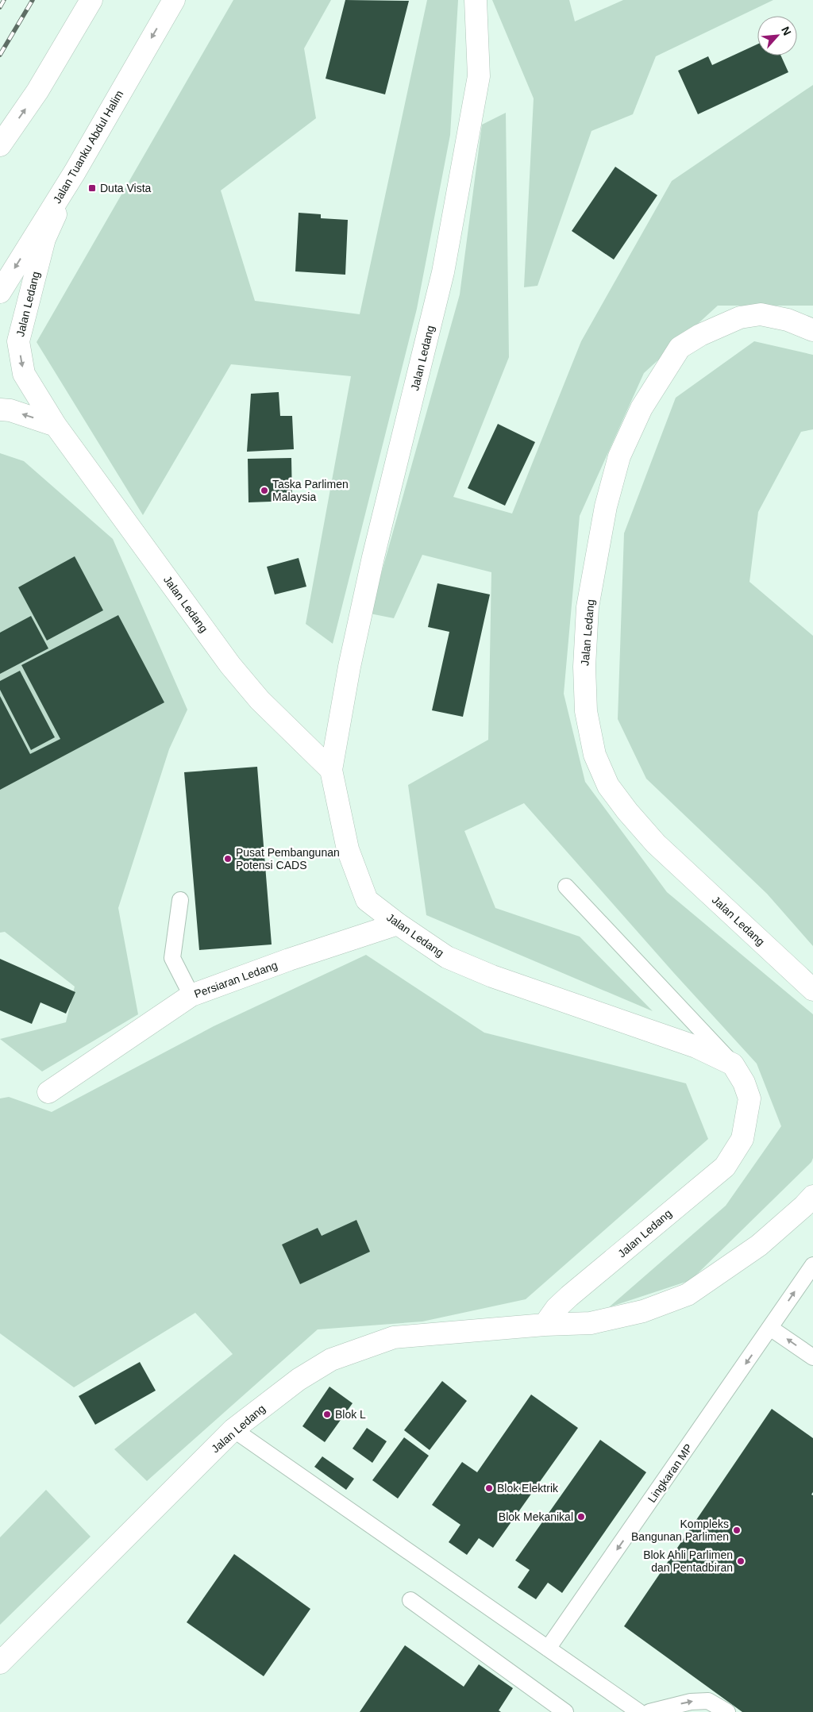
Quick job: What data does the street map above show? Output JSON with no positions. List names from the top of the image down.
{
  "streets": {
    "street": ["Jalan Tuanku Abdul Halim", "Jalan Ledang", "Persiaran Ledang"],
    "lane": ["Lingkaran MP"]
  },
  "crossings": [
    ["Jalan Tuanku Abdul Halim", "Jalan Ledang"],
    ["Jalan Ledang", "Persiaran Ledang"]
  ],
  "places": {
    "transit": ["Duta Vista"],
    "other": [
      "Taska Parlimen Malaysia",
      "Pusat Pembangunan Potensi CADS",
      "Blok L",
      "Blok Elektrik",
      "Blok Mekanikal",
      "Kompleks Bangunan Parlimen",
      "Blok Ahli Parlimen dan Pentadbiran"
    ]
  },
  "north": "top right"
}
